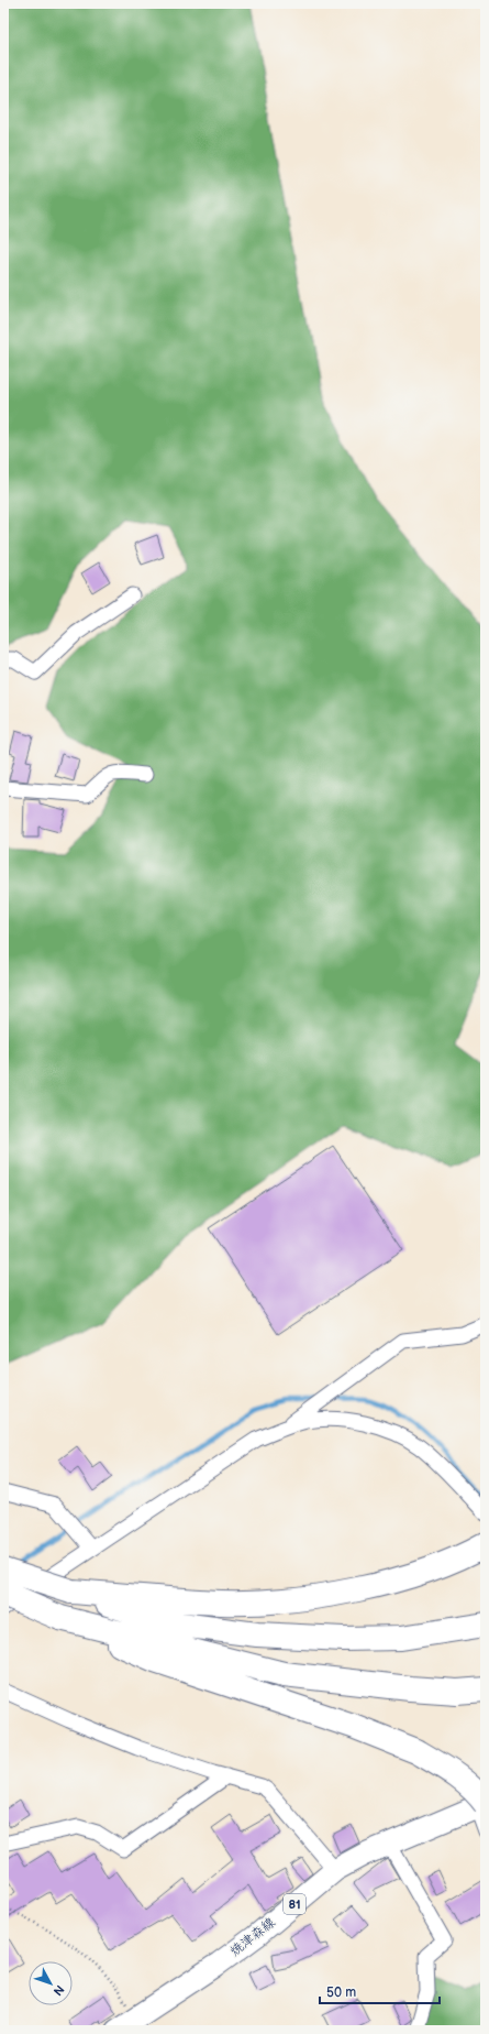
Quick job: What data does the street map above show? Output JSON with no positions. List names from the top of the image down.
{
  "streets": {
    "main road": ["81", "焼津森線"]
  },
  "scale_bar": "50 m",
  "north": "bottom right"
}
